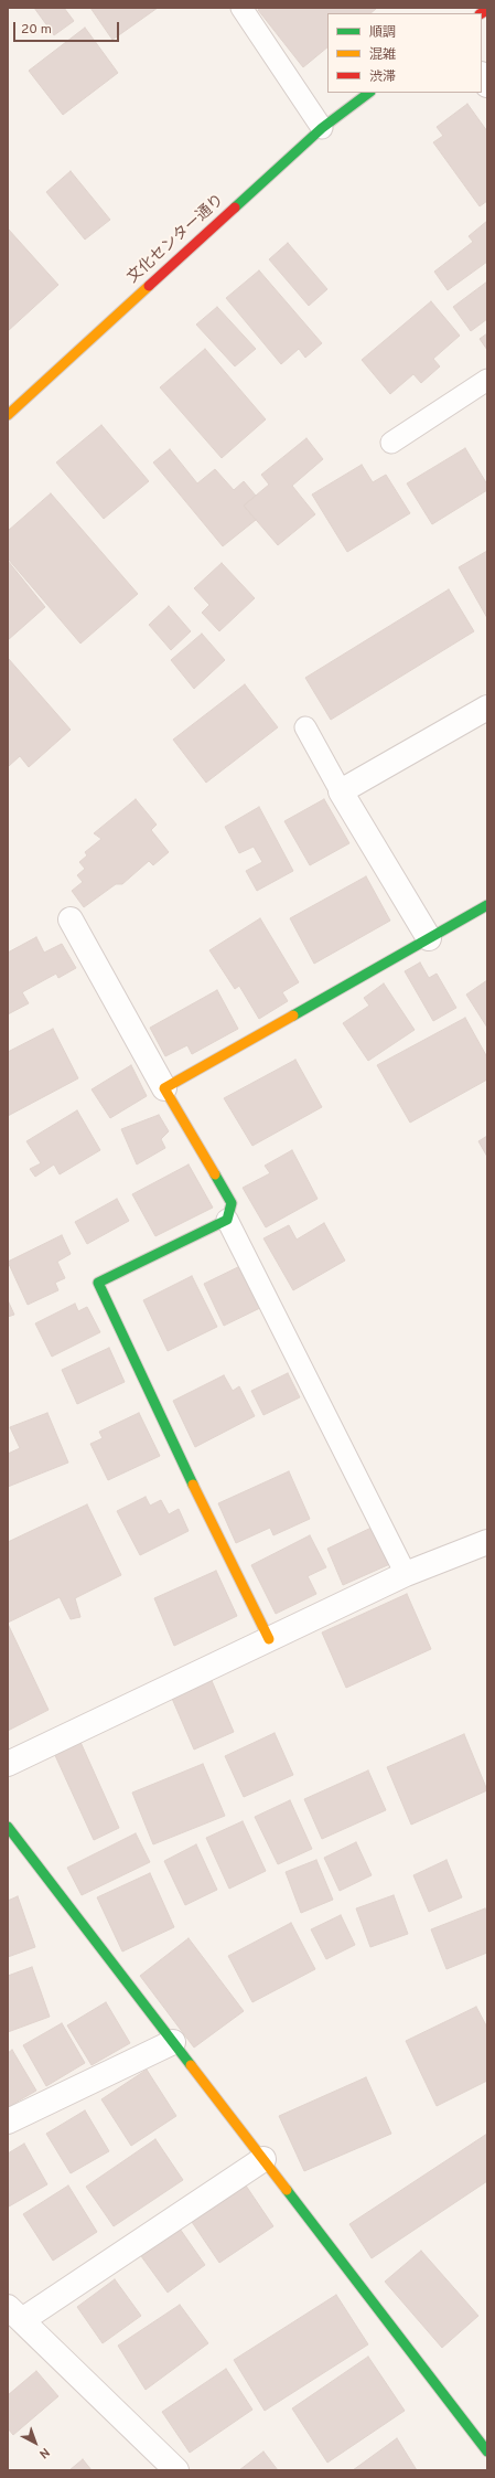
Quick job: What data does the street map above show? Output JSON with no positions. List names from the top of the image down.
{
  "streets": {
    "main road": ["文化センター通り"]
  },
  "legend": ["順調", "混雑", "渋滞"],
  "scale_bar": "20 m",
  "north": "bottom right"
}
